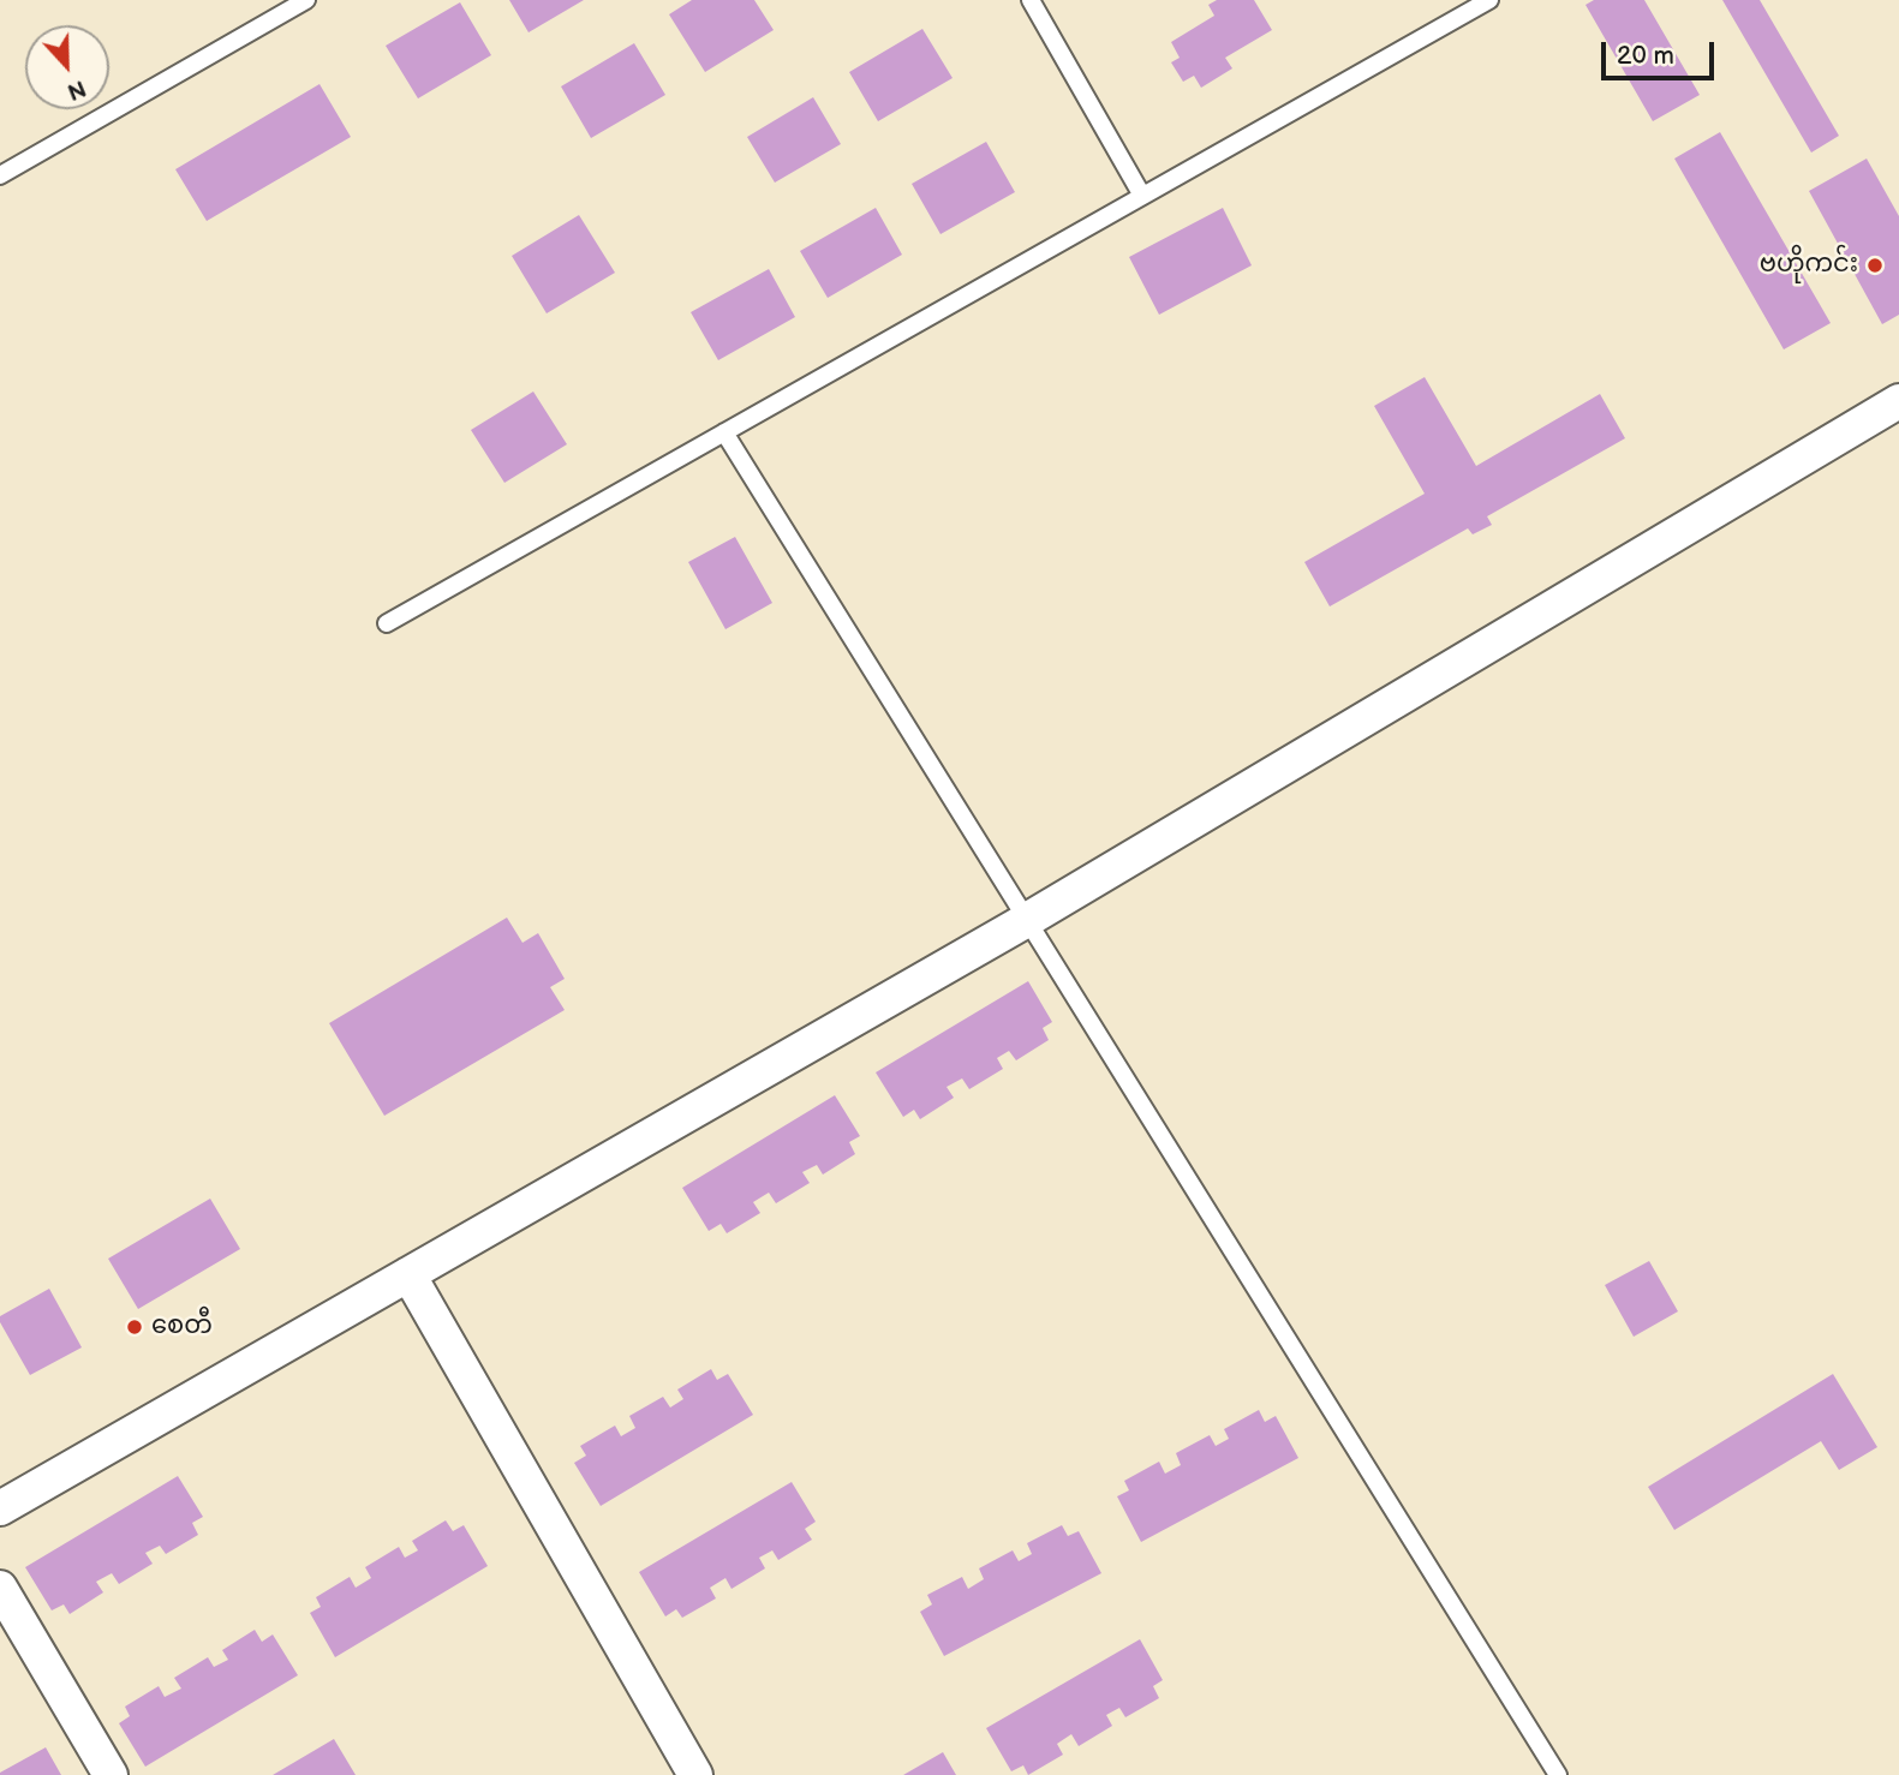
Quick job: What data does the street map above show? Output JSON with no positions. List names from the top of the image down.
{
  "places": ["ဗဟိုကင်း", "စေတီ"],
  "scale_bar": "20 m",
  "north": "bottom"
}
